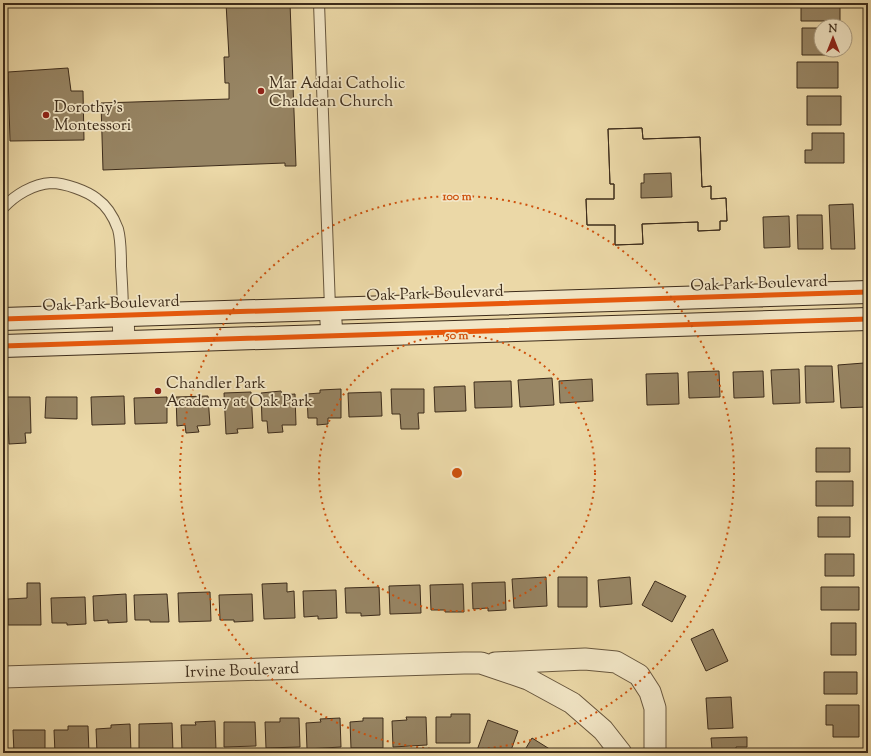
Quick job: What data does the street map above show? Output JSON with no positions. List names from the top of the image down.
{
  "streets": {
    "street": ["Oak Park Boulevard", "Irvine Boulevard"]
  },
  "places": ["Mar Addai Catholic Chaldean Church", "Dorothy's Montessori", "Chandler Park Academy at Oak Park"],
  "north": "top",
  "rings": ["100 m", "50 m"]
}
